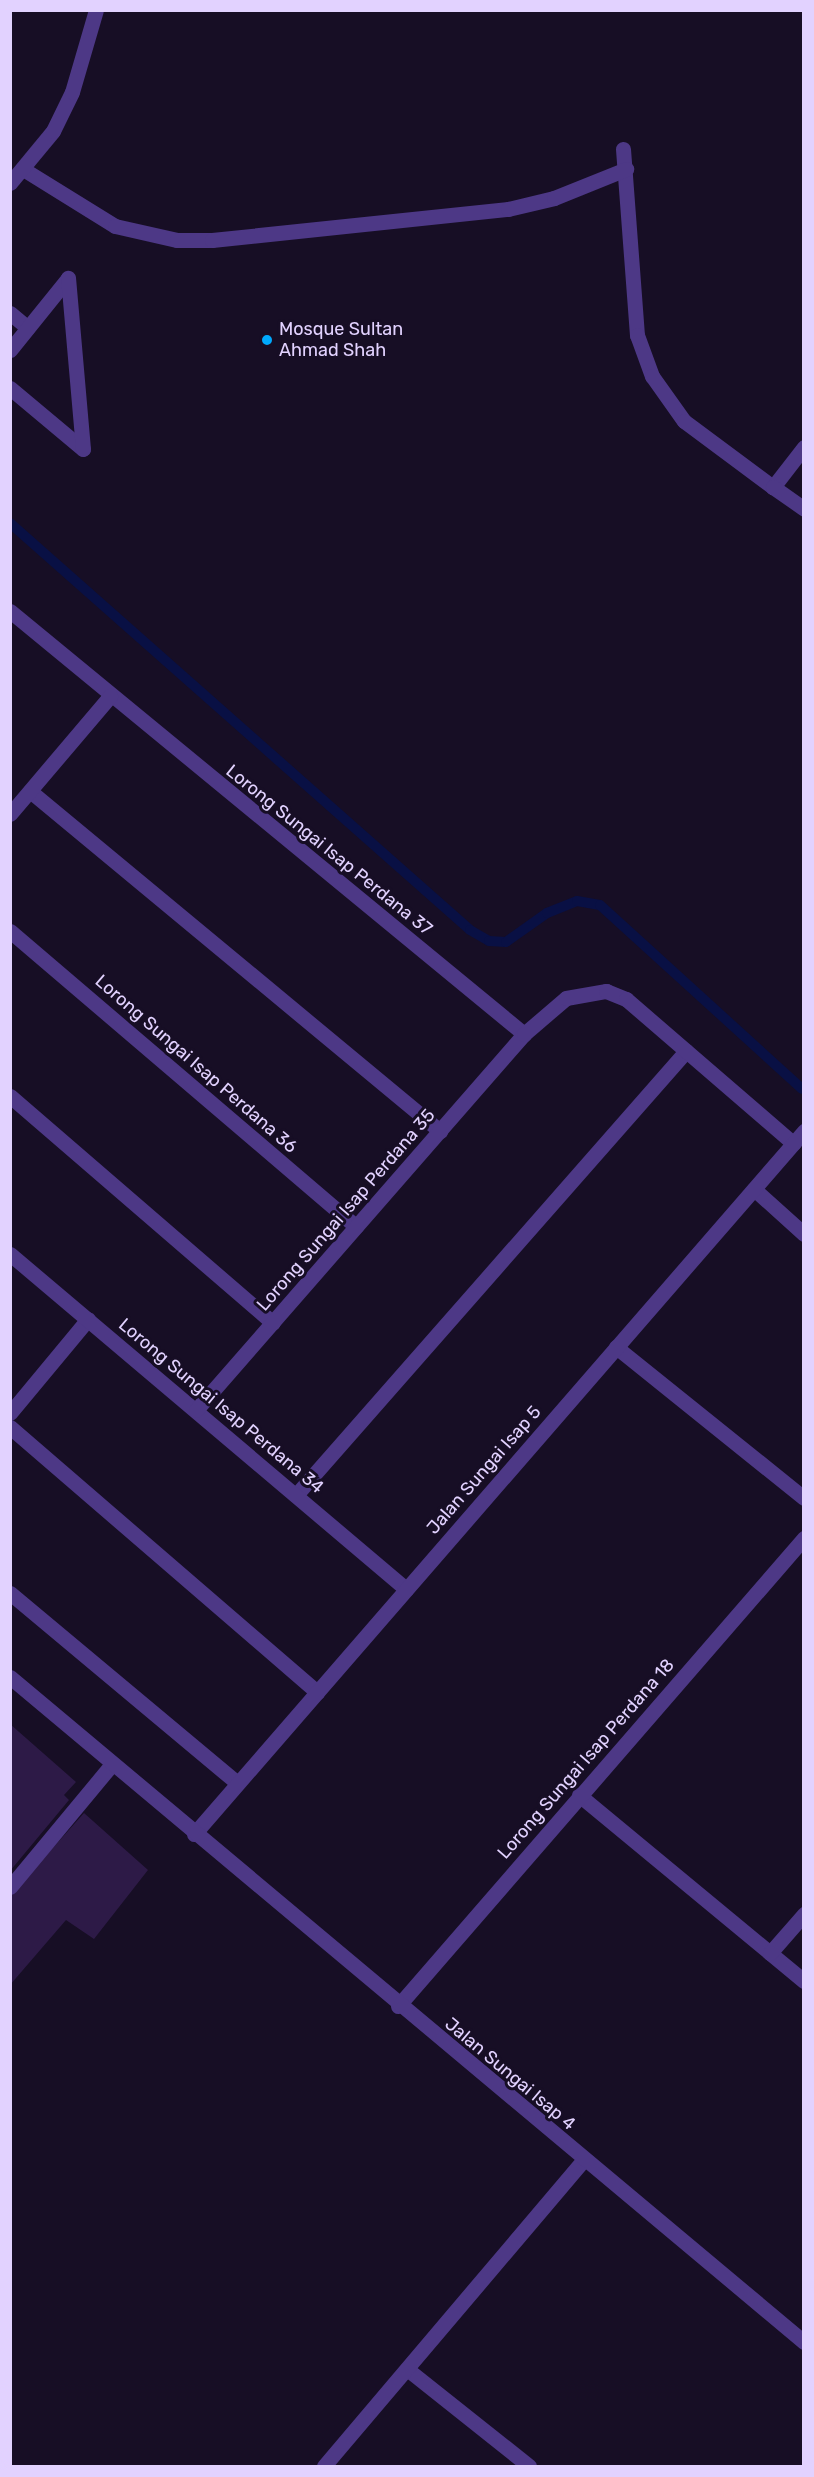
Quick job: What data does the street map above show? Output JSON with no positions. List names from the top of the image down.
{
  "streets": {
    "street": [
      "Lorong Sungai Isap Perdana 37",
      "Lorong Sungai Isap Perdana 36",
      "Lorong Sungai Isap Perdana 35",
      "Lorong Sungai Isap Perdana 34",
      "Jalan Sungai Isap 5",
      "Lorong Sungai Isap Perdana 18",
      "Jalan Sungai Isap 4"
    ]
  },
  "crossings": [
    ["Lorong Sungai Isap Perdana 37", "Lorong Sungai Isap Perdana 35"],
    ["Lorong Sungai Isap Perdana 36", "Lorong Sungai Isap Perdana 35"],
    ["Lorong Sungai Isap Perdana 35", "Lorong Sungai Isap Perdana 34"],
    ["Lorong Sungai Isap Perdana 35", "Jalan Sungai Isap 5"],
    ["Lorong Sungai Isap Perdana 34", "Jalan Sungai Isap 5"],
    ["Jalan Sungai Isap 5", "Jalan Sungai Isap 4"],
    ["Lorong Sungai Isap Perdana 18", "Jalan Sungai Isap 4"]
  ],
  "places": ["Mosque Sultan Ahmad Shah"]
}
